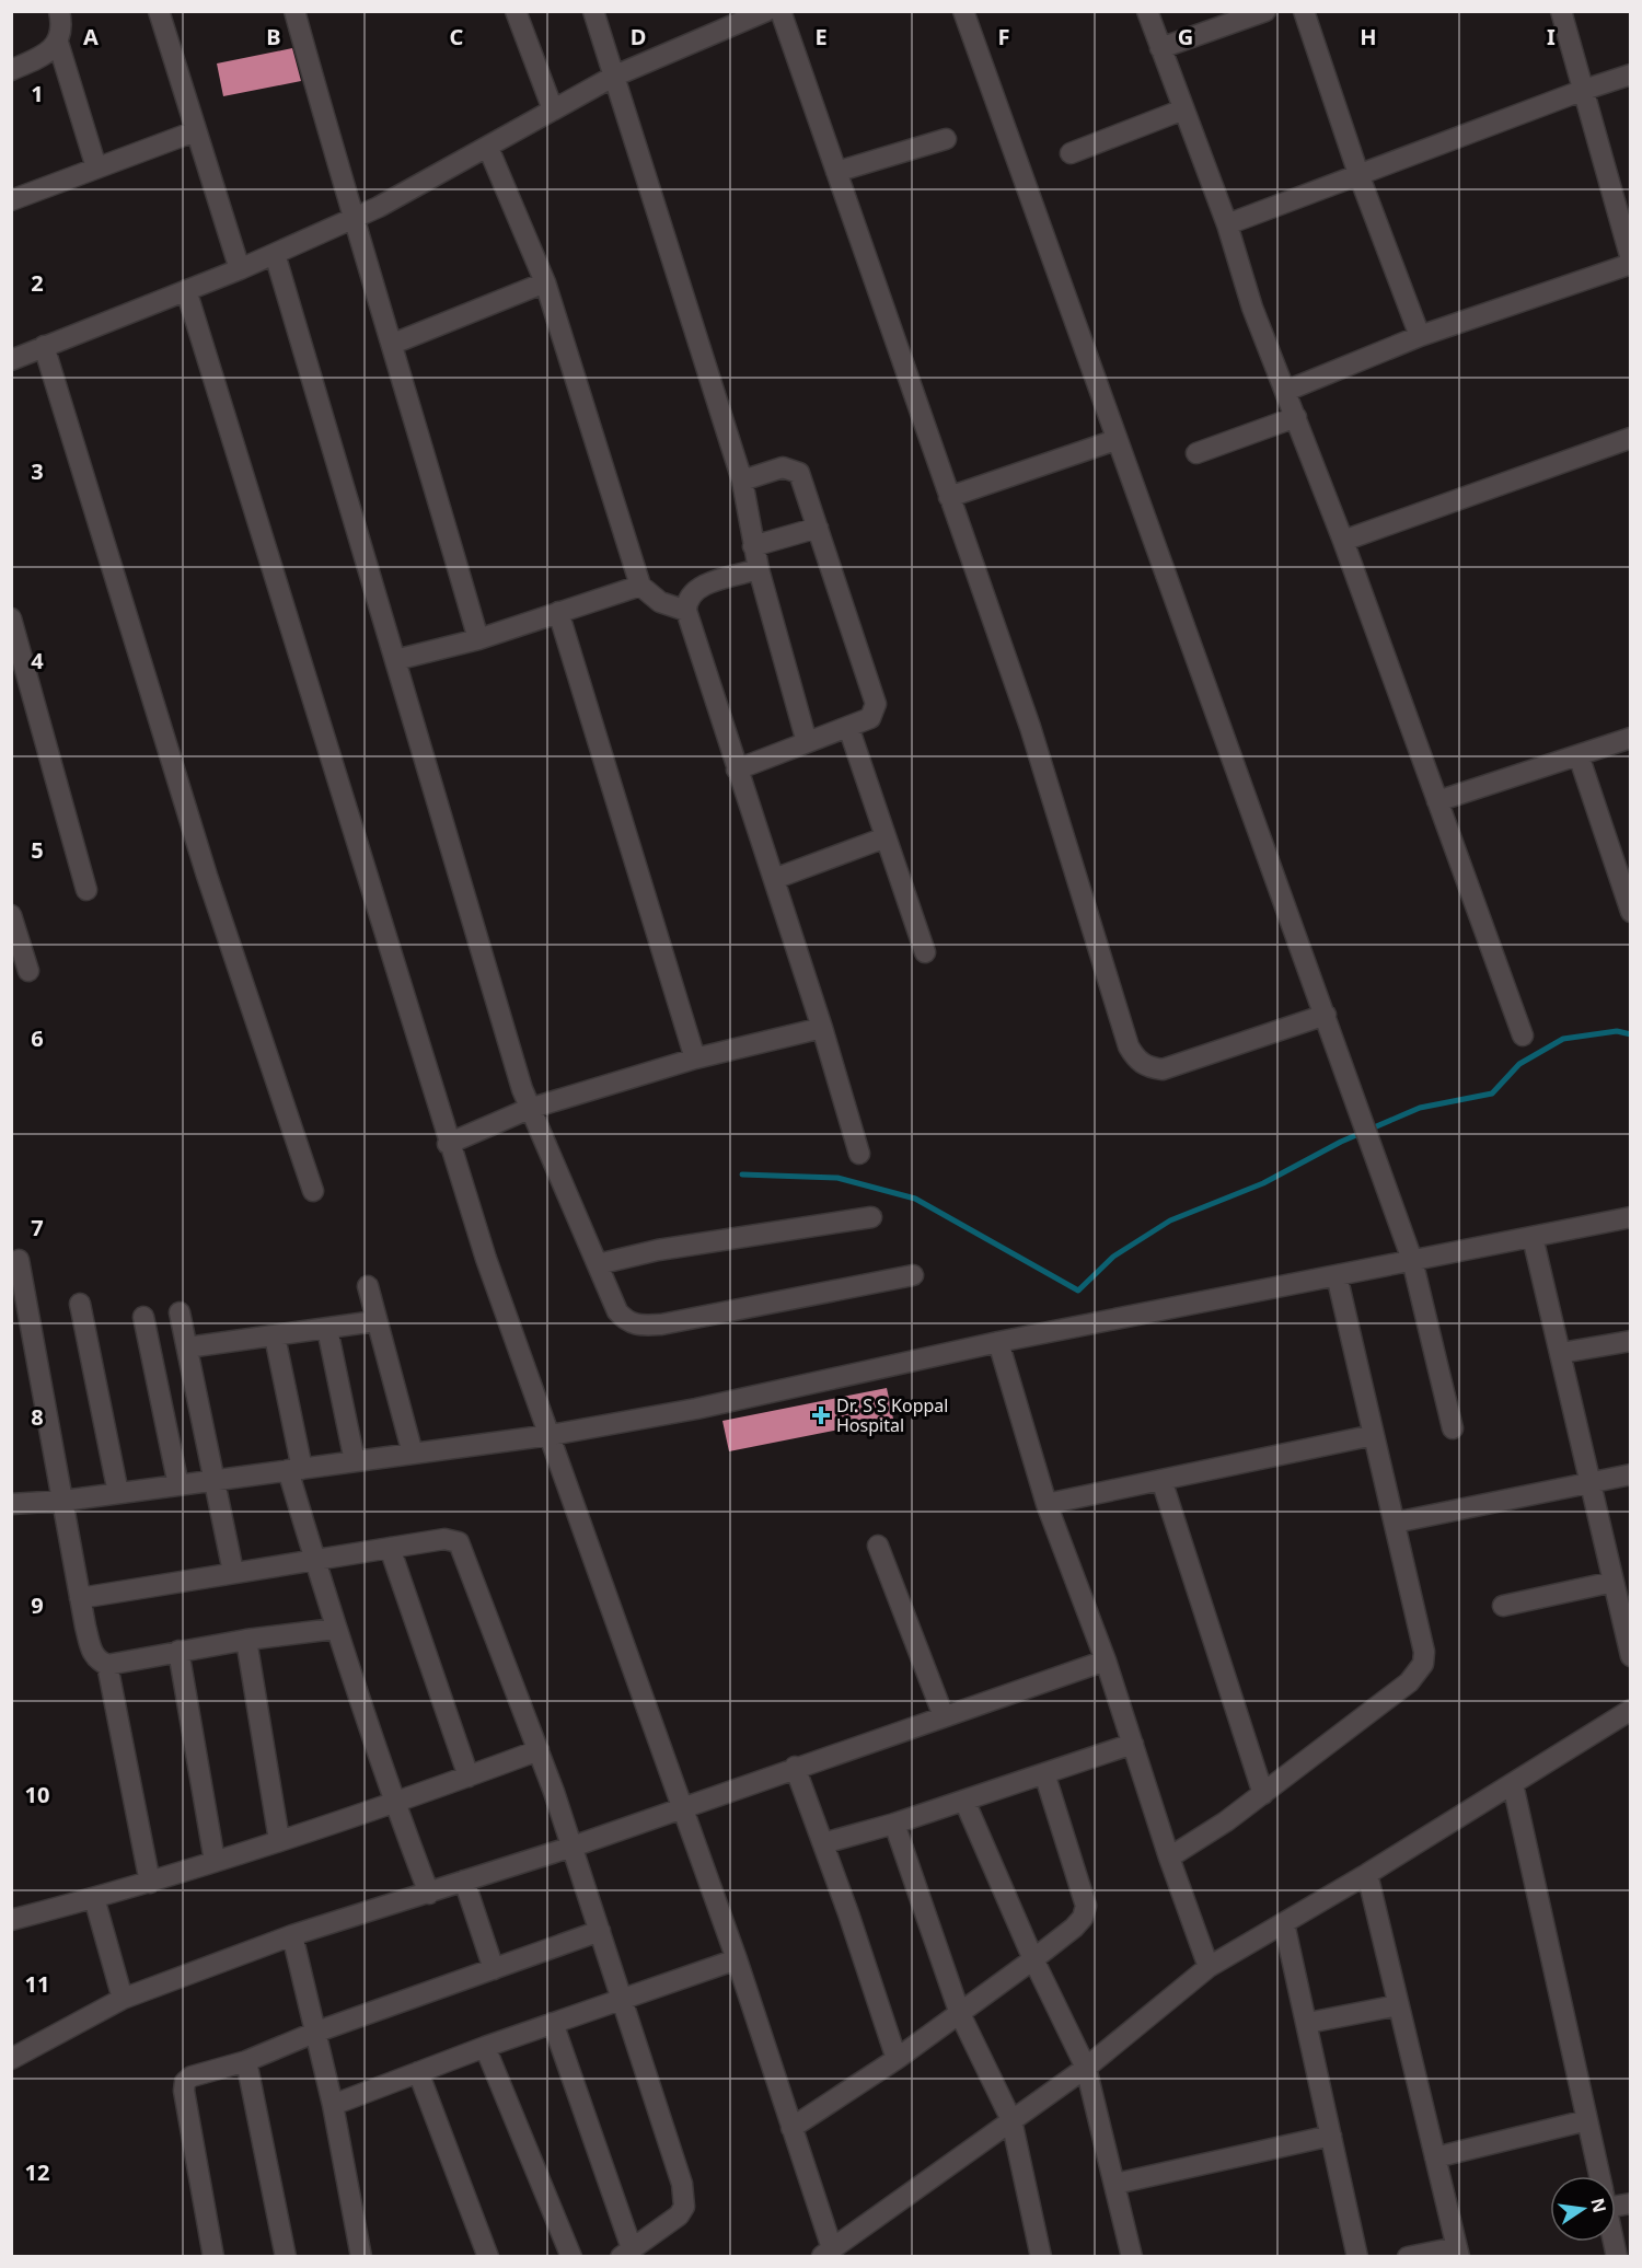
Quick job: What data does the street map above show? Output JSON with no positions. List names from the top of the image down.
{
  "places": {
    "health": ["Dr. S S Koppal Hospital"]
  },
  "north": "right",
  "grid": {
    "columns": [
      "A",
      "B",
      "C",
      "D",
      "E",
      "F",
      "G",
      "H",
      "I"
    ],
    "rows": [
      "1",
      "2",
      "3",
      "4",
      "5",
      "6",
      "7",
      "8",
      "9",
      "10",
      "11",
      "12"
    ]
  }
}
